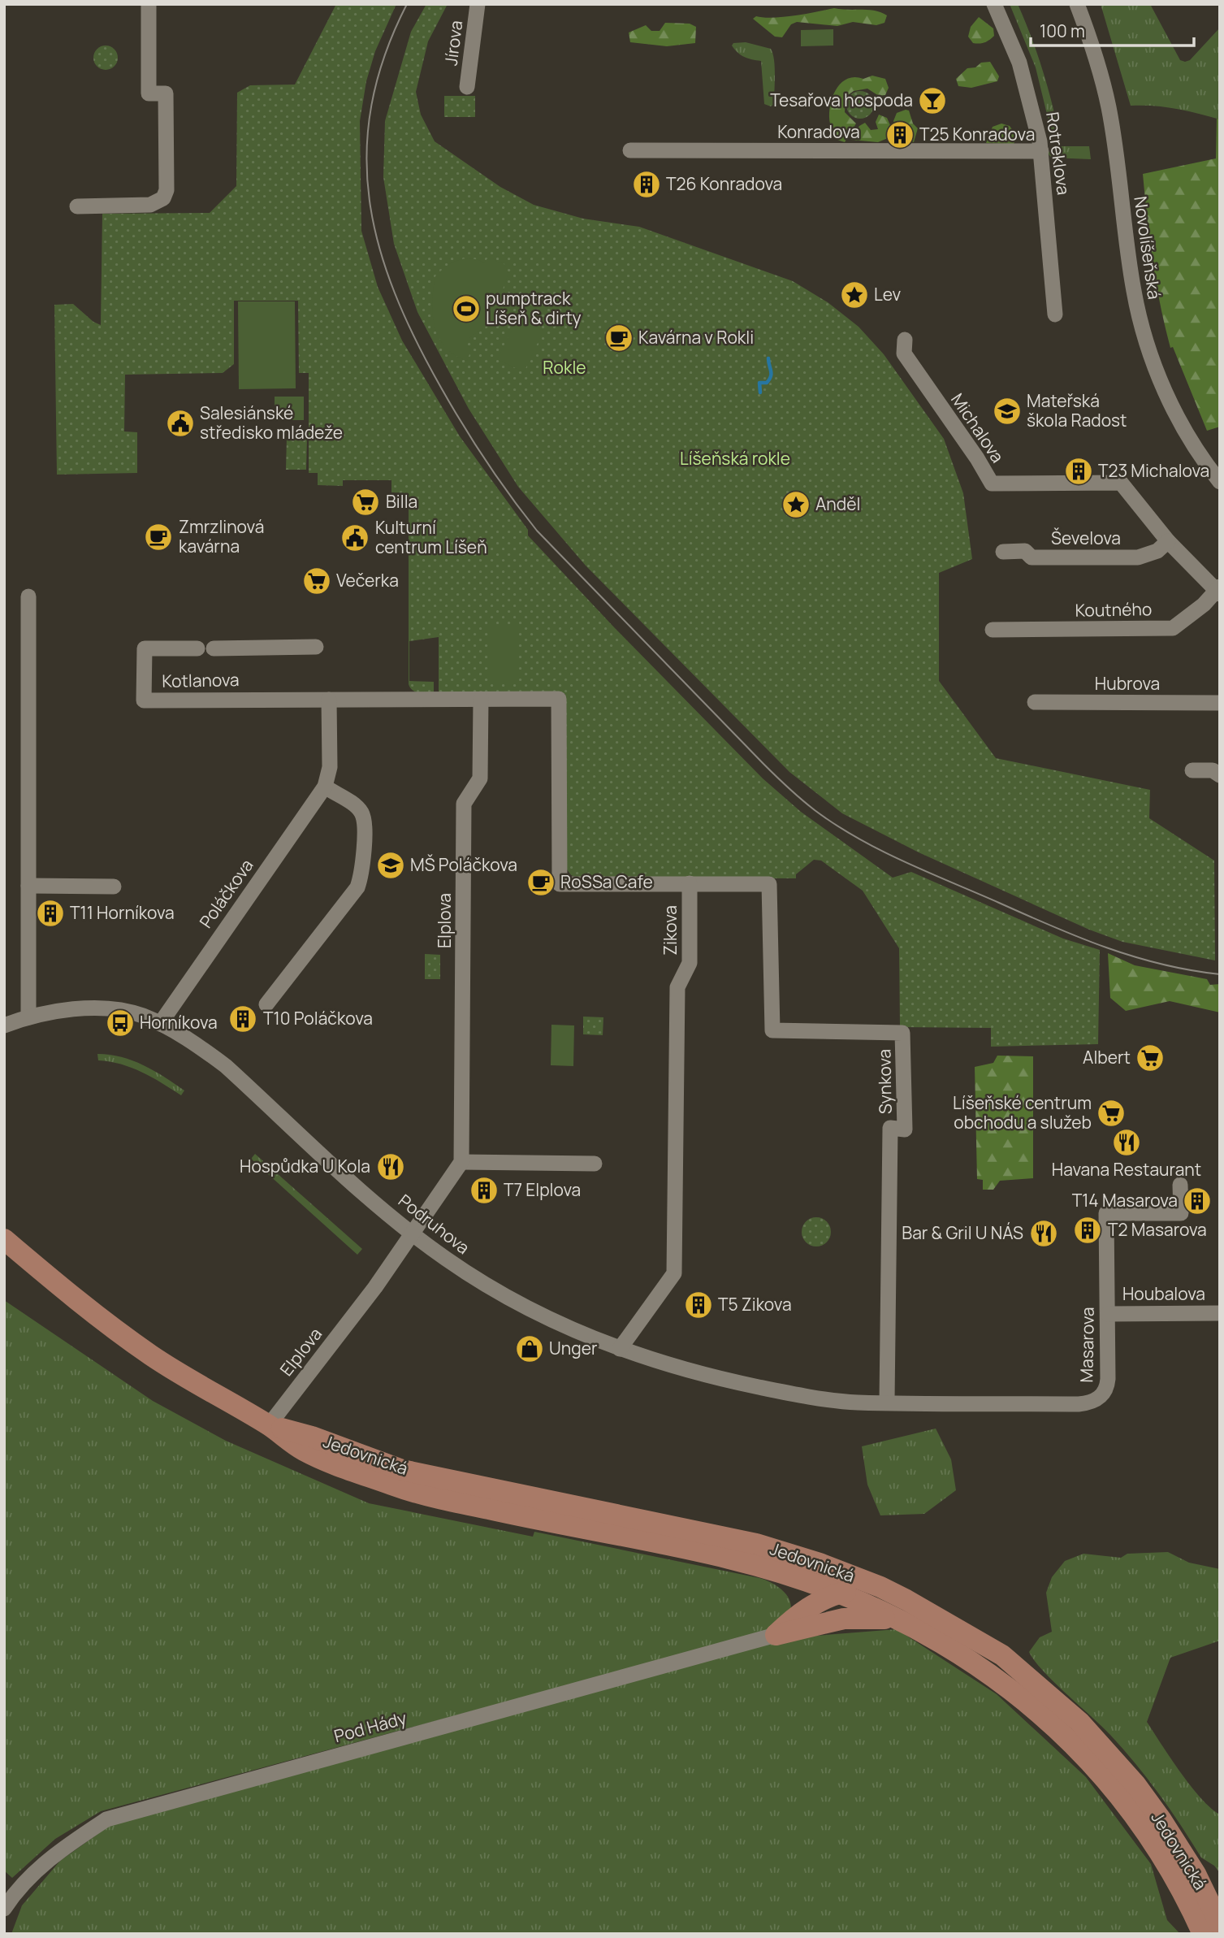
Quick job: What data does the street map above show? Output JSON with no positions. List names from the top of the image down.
{
  "streets": {
    "main road": ["Jedovnická"],
    "street": [
      "Jírova",
      "Konradova",
      "Rotreklova",
      "Novolíšeňská",
      "Michalova",
      "Ševelova",
      "Koutného",
      "Kotlanova",
      "Hubrova",
      "Poláčkova",
      "Elplova",
      "Zikova",
      "Synkova",
      "Podruhova",
      "Houbalova",
      "Masarova",
      "Pod Hády"
    ]
  },
  "crossings": [
    ["Konradova", "Rotreklova"],
    ["Michalova", "Ševelova"],
    ["Kotlanova", "Poláčkova"],
    ["Poláčkova", "Podruhova"],
    ["Elplova", "Zikova"],
    ["Elplova", "Podruhova"],
    ["Elplova", "Jedovnická"],
    ["Zikova", "Synkova"],
    ["Zikova", "Podruhova"],
    ["Synkova", "Podruhova"],
    ["Synkova", "Masarova"],
    ["Podruhova", "Masarova"],
    ["Houbalova", "Masarova"]
  ],
  "parks": ["Rokle", "Líšeňská rokle"],
  "places": {
    "bar": ["Tesařova hospoda"],
    "building": [
      "T25 Konradova",
      "T26 Konradova",
      "T23 Michalova",
      "T11 Horníkova",
      "T10 Poláčkova",
      "T7 Elplova",
      "T14 Masarova",
      "T2 Masarova",
      "T5 Zikova"
    ],
    "place": ["Lev", "Anděl"],
    "sports": ["pumptrack Líšeň & dirty"],
    "cafe": ["Kavárna v Rokli", "Zmrzlinová kavárna", "RoSSa Cafe"],
    "school or university": ["Mateřská škola Radost", "MŠ Poláčkova"],
    "public building": ["Salesiánské středisko mládeže", "Kulturní centrum Líšeň"],
    "supermarket": [
      "Billa",
      "Večerka",
      "Albert",
      "Líšeňské centrum obchodu a služeb"
    ],
    "bus stop": ["Horníkova"],
    "restaurant": ["Havana Restaurant", "Hospůdka U Kola", "Bar & Gril U NÁS"],
    "shop": ["Unger"]
  },
  "scale_bar": "100 m"
}
